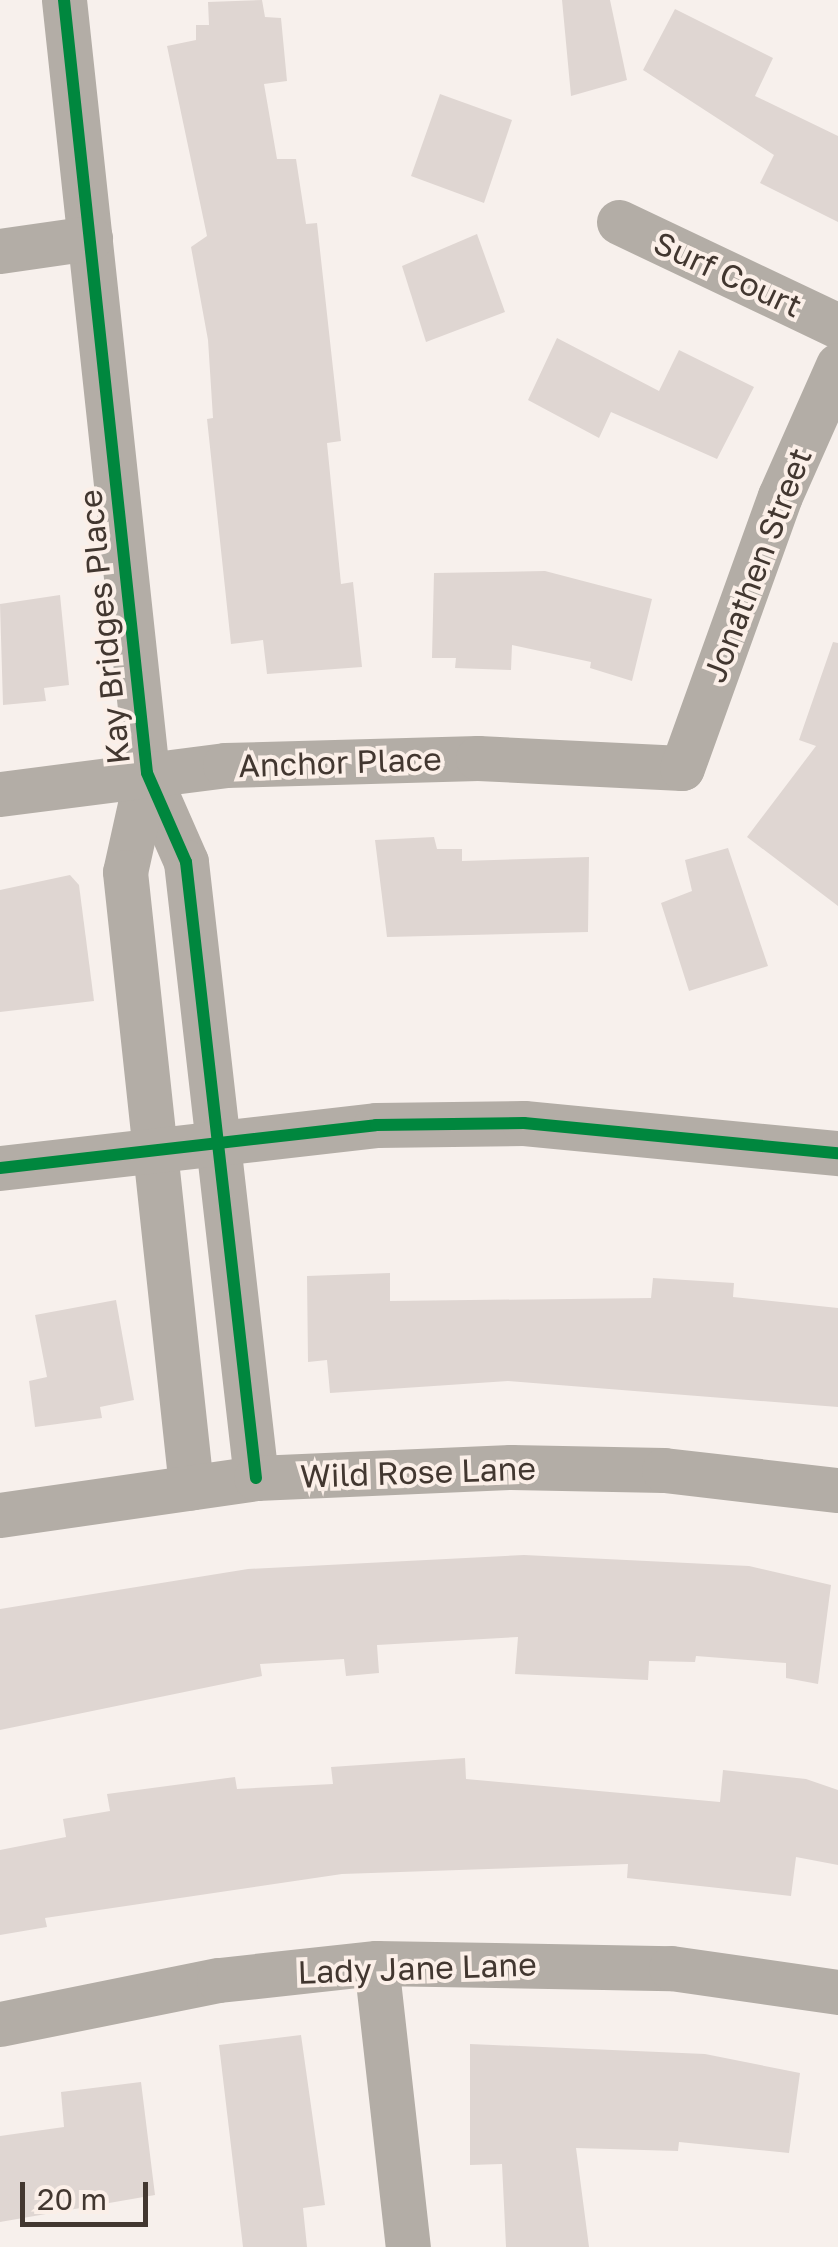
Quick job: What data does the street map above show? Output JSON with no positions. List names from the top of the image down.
{
  "streets": {
    "street": [
      "Surf Court",
      "Jonathen Street",
      "Kay Bridges Place",
      "Anchor Place",
      "Wild Rose Lane",
      "Lady Jane Lane"
    ]
  },
  "crossings": [
    ["Jonathen Street", "Anchor Place"],
    ["Kay Bridges Place", "Anchor Place"],
    ["Kay Bridges Place", "Wild Rose Lane"]
  ],
  "scale_bar": "20 m"
}
